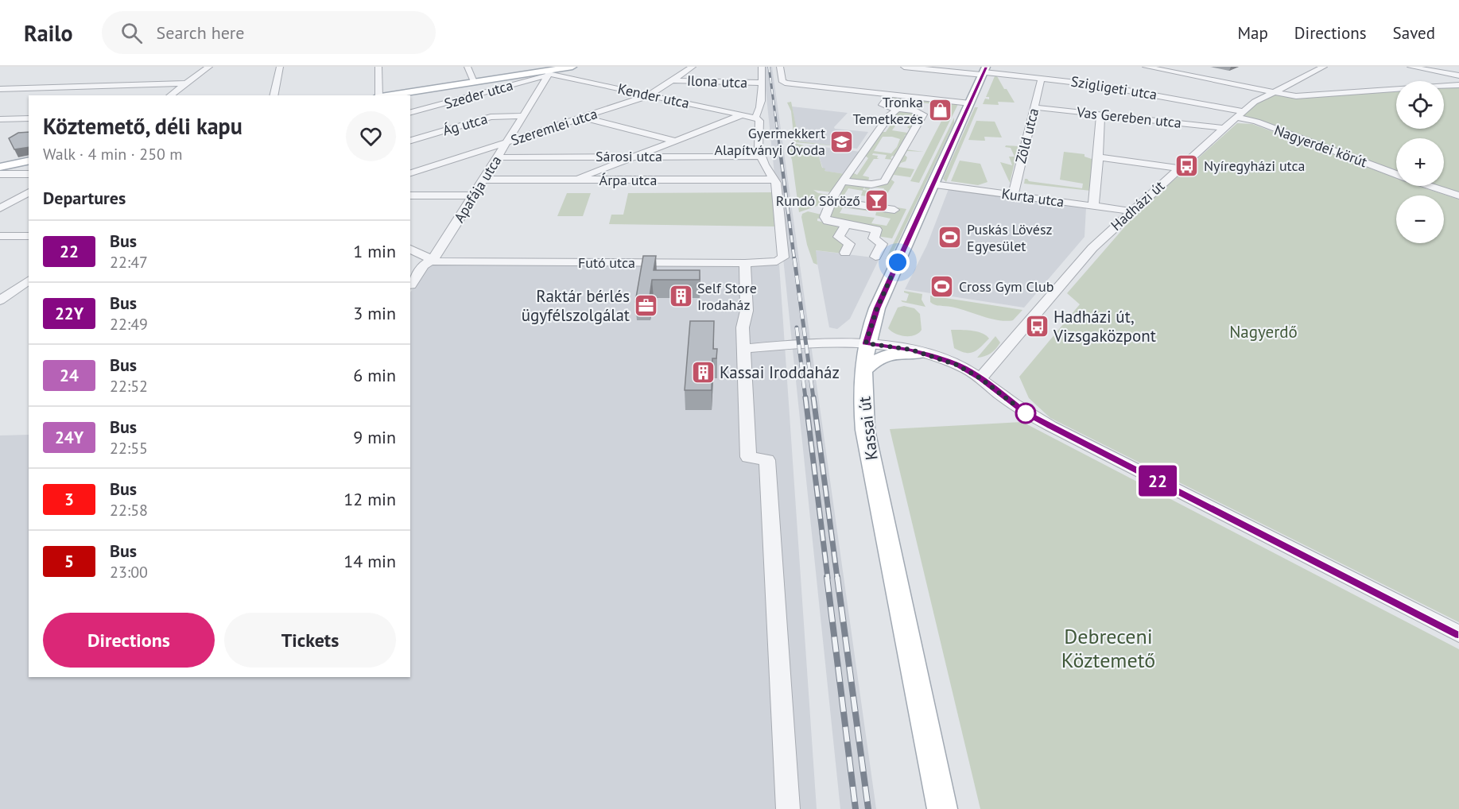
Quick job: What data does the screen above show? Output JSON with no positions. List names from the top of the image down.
{
  "streets": {
    "main road": ["Kassai út"],
    "street": [
      "Ilona utca",
      "Szigligeti utca",
      "Szeder utca",
      "Kender utca",
      "Vas Gereben utca",
      "Ág utca",
      "Szeremlei utca",
      "Zöld utca",
      "Nagyerdei körút",
      "Sárosi utca",
      "Árpa utca",
      "Apafája utca",
      "Kurta utca",
      "Hadházi út",
      "Futó utca"
    ]
  },
  "crossings": [
    ["Ilona utca", "Szeremlei utca"],
    ["Szigligeti utca", "Zöld utca"],
    ["Szigligeti utca", "Nagyerdei körút"],
    ["Szigligeti utca", "Hadházi út"],
    ["Szigligeti utca", "Kassai út"],
    ["Szeder utca", "Kender utca"],
    ["Szeder utca", "Apafája utca"],
    ["Kender utca", "Szeremlei utca"],
    ["Kender utca", "Apafája utca"],
    ["Vas Gereben utca", "Zöld utca"],
    ["Vas Gereben utca", "Hadházi út"],
    ["Ág utca", "Apafája utca"],
    ["Szeremlei utca", "Apafája utca"],
    ["Zöld utca", "Kurta utca"],
    ["Nagyerdei körút", "Hadházi út"],
    ["Sárosi utca", "Apafája utca"],
    ["Árpa utca", "Apafája utca"],
    ["Árpa utca", "Futó utca"],
    ["Apafája utca", "Futó utca"],
    ["Kurta utca", "Hadházi út"],
    ["Kurta utca", "Kassai út"]
  ],
  "parks": ["Nagyerdő", "Debreceni Köztemető"],
  "places": {
    "shop": ["Tronka Temetkezés"],
    "school or university": ["Gyermekkert Alapítványi Óvoda"],
    "bus stop": ["Nyíregyházi utca", "Hadházi út, Vizsgaközpont"],
    "bar": ["Rundó Söröző"],
    "sports": ["Puskás Lövész Egyesület", "Cross Gym Club"],
    "building": ["Self Store Irodaház", "Kassai Iroddaház"],
    "office": ["Raktár bérlés ügyfélszolgálat"]
  },
  "lines": ["bus line 22"],
  "page": {
    "header": "Railo",
    "search": "Search here",
    "nav": ["Map", "Directions", "Saved"],
    "on_map": "22",
    "map_buttons": ["+", "−"],
    "heading": [
      ["Köztemető, déli kapu", "Walk · 4 min · 250 m"],
      "Departures"
    ],
    "list": [
      {
        "mark": "22",
        "name": "Bus",
        "note": "22:47",
        "value": "1 min"
      },
      {
        "mark": "22Y",
        "name": "Bus",
        "note": "22:49",
        "value": "3 min"
      },
      {
        "mark": "24",
        "name": "Bus",
        "note": "22:52",
        "value": "6 min"
      },
      {
        "mark": "24Y",
        "name": "Bus",
        "note": "22:55",
        "value": "9 min"
      },
      {
        "mark": "3",
        "name": "Bus",
        "note": "22:58",
        "value": "12 min"
      },
      {
        "mark": "5",
        "name": "Bus",
        "note": "23:00",
        "value": "14 min"
      }
    ],
    "buttons": ["Directions", "Tickets"]
  }
}
